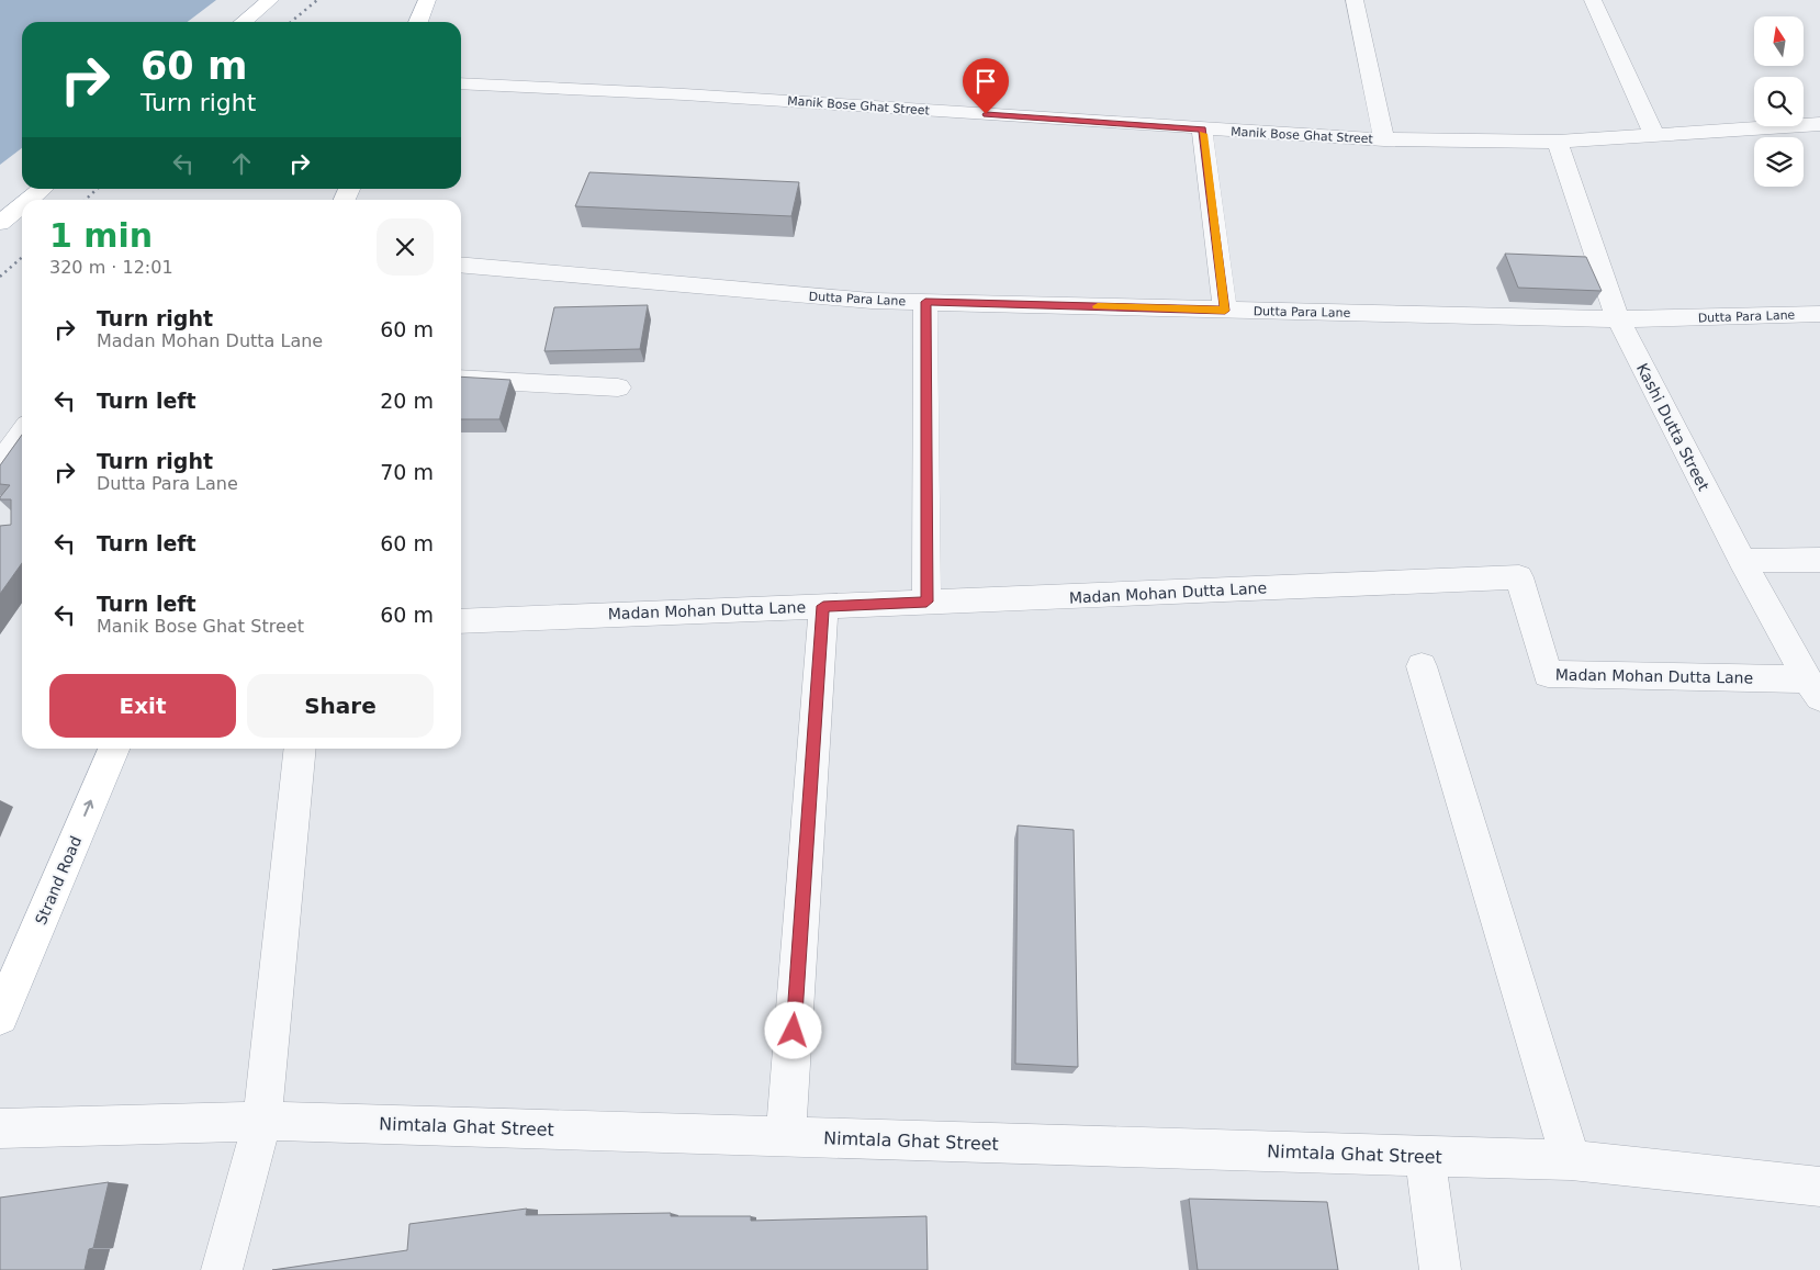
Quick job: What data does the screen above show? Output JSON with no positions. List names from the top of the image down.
{
  "streets": {
    "main road": ["Strand Road"],
    "street": [
      "Manik Bose Ghat Street",
      "Dutta Para Lane",
      "Kashi Dutta Street",
      "Madan Mohan Dutta Lane",
      "Nimtala Ghat Street"
    ]
  },
  "crossings": [
    ["Manik Bose Ghat Street", "Kashi Dutta Street"],
    ["Dutta Para Lane", "Kashi Dutta Street"],
    ["Kashi Dutta Street", "Madan Mohan Dutta Lane"]
  ],
  "one_way": ["Strand Road"],
  "north": "top",
  "page": {
    "turn": ["60 m", "Turn right"],
    "heading": ["1 min", "320 m · 12:01"],
    "list": [
      {
        "name": "Turn right",
        "note": "Madan Mohan Dutta Lane",
        "value": "60 m"
      },
      {
        "name": "Turn left",
        "value": "20 m"
      },
      {
        "name": "Turn right",
        "note": "Dutta Para Lane",
        "value": "70 m"
      },
      {
        "name": "Turn left",
        "value": "60 m"
      },
      {
        "name": "Turn left",
        "note": "Manik Bose Ghat Street",
        "value": "60 m"
      }
    ],
    "buttons": ["Exit", "Share"]
  }
}
